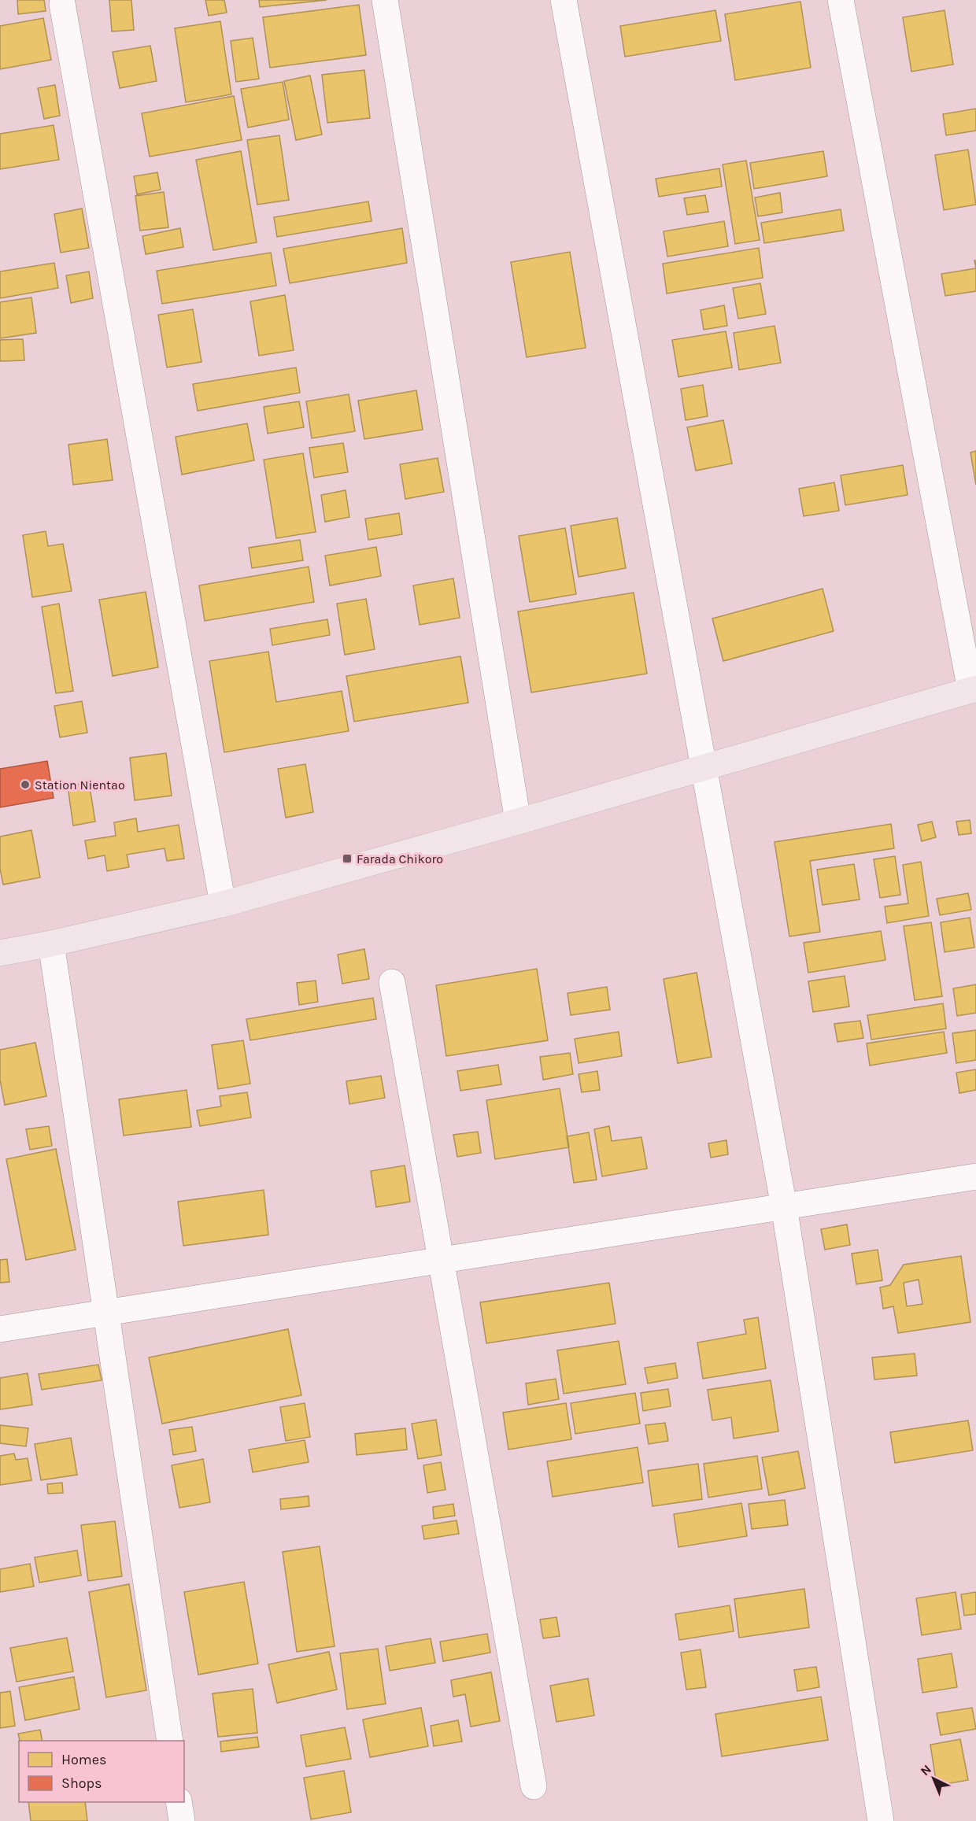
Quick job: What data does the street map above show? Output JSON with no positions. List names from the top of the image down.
{
  "places": {
    "other": ["Station Nientao"],
    "transit": ["Farada Chikoro"]
  },
  "legend": ["Homes", "Shops"],
  "north": "top left"
}
